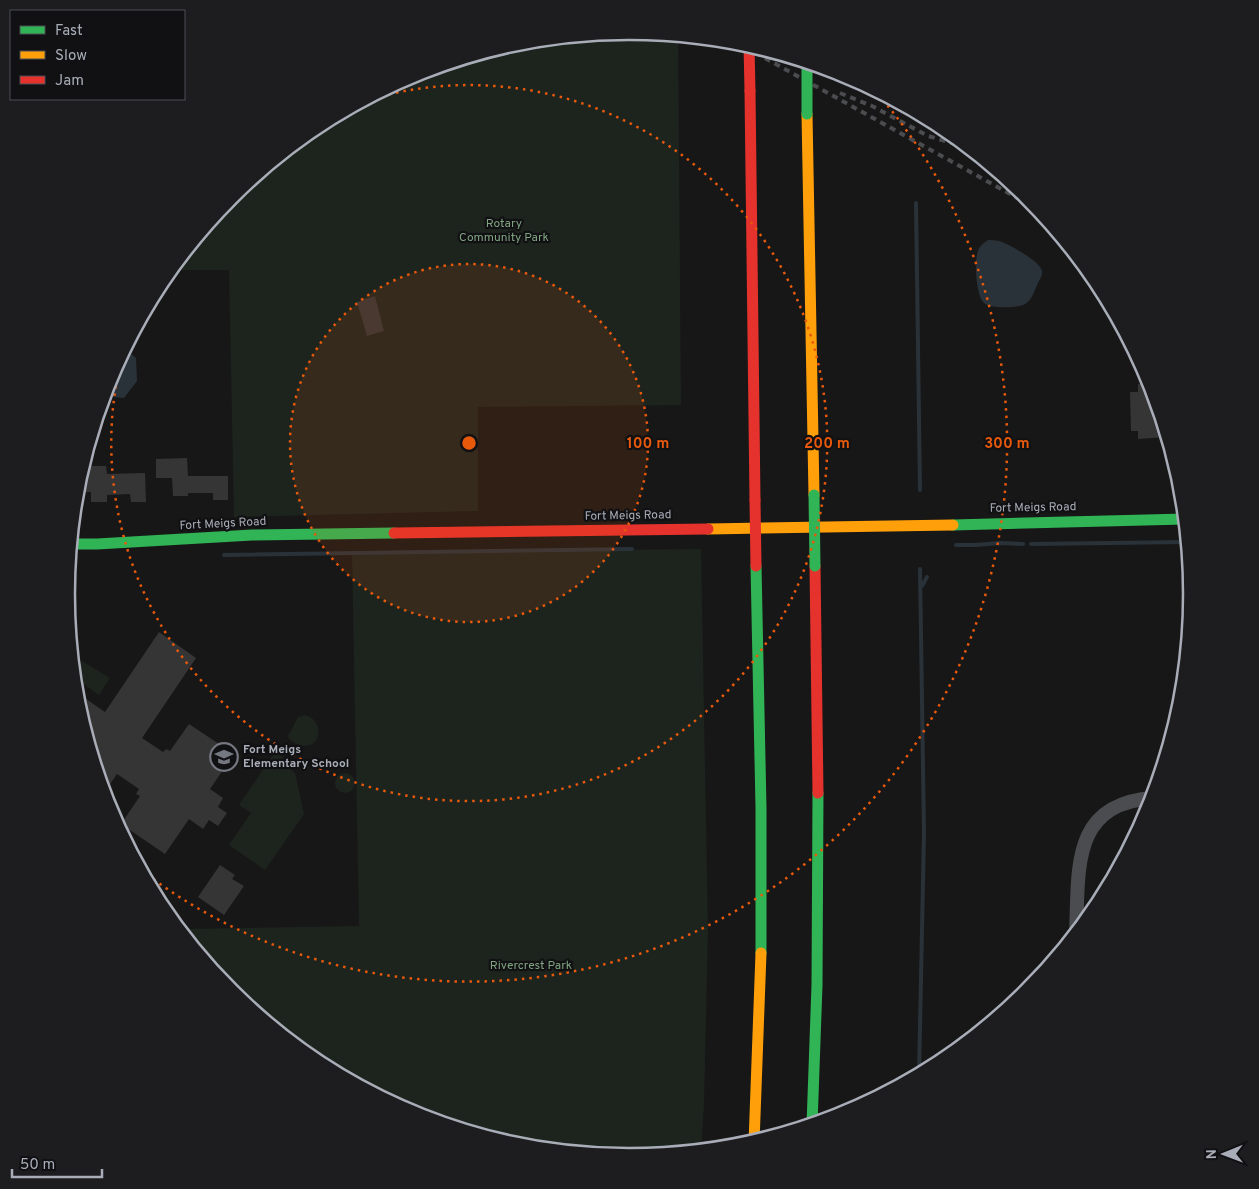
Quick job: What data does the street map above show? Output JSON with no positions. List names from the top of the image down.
{
  "streets": {
    "main road": ["Fort Meigs Road"]
  },
  "parks": ["Rotary Community Park", "Rivercrest Park"],
  "places": {
    "school or university": ["Fort Meigs Elementary School"]
  },
  "legend": ["Fast", "Slow", "Jam"],
  "scale_bar": "50 m",
  "north": "left",
  "rings": ["100 m", "200 m", "300 m"]
}
